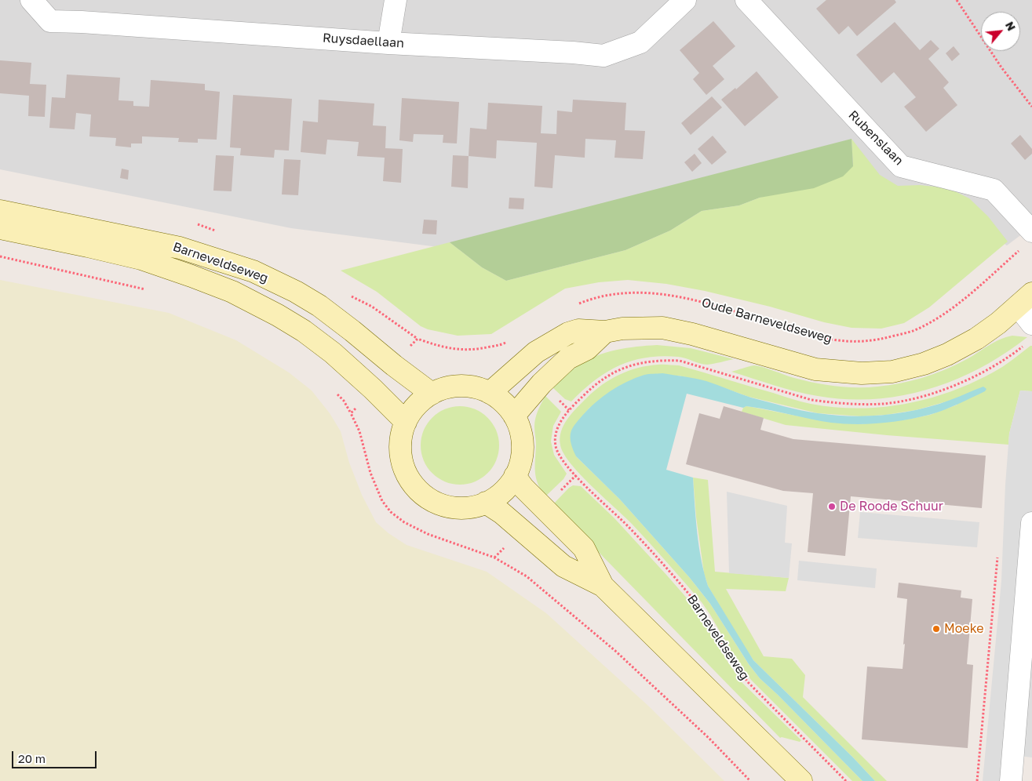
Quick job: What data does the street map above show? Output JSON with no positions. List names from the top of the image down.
{
  "streets": {
    "main road": ["Barneveldseweg"],
    "street": ["Ruysdaellaan", "Rubenslaan"],
    "path": ["Oude Barneveldseweg"]
  },
  "crossings": [
    ["Rubenslaan", "Oude Barneveldseweg"]
  ],
  "places": ["De Roode Schuur", "Moeke"],
  "scale_bar": "20 m",
  "north": "top right"
}
